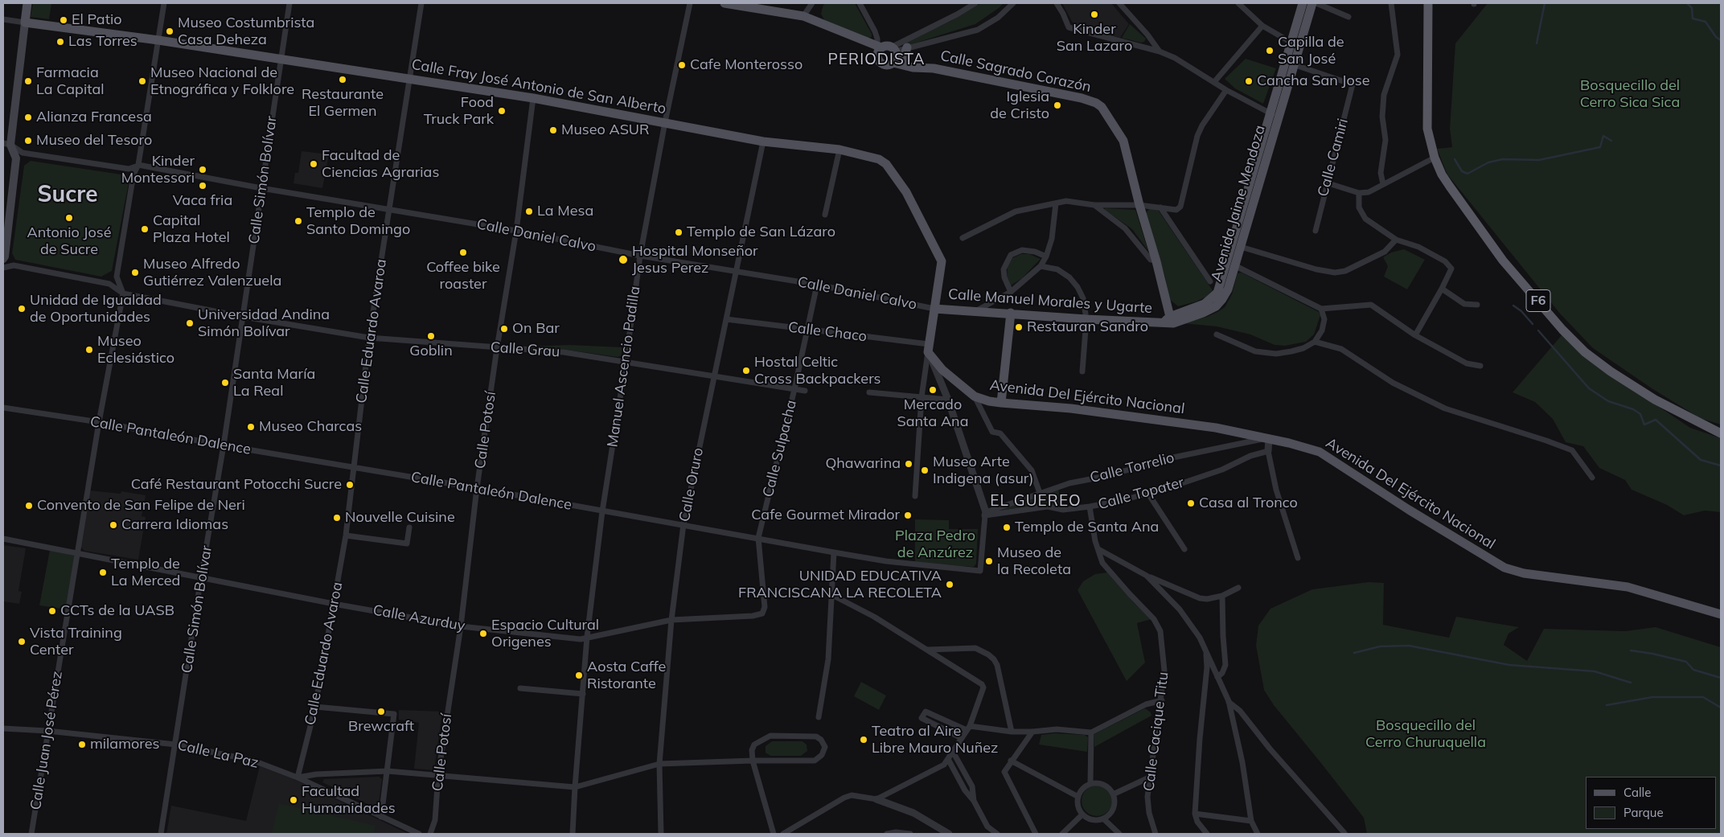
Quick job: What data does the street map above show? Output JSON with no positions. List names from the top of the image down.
{
  "streets": {
    "highway": ["F6"],
    "main road": [
      "Calle Sagrado Corazón",
      "Calle Fray José Antonio de San Alberto",
      "Avenida Jaime Mendoza",
      "Calle Manuel Morales y Ugarte",
      "Avenida Del Ejército Nacional"
    ],
    "street": [
      "Calle Camiri",
      "Calle Simón Bolívar",
      "Calle Daniel Calvo",
      "Calle Eduardo Avaroa",
      "Calle Chaco",
      "Calle Grau",
      "Manuel Ascencio Padilla",
      "Calle Potosí",
      "Calle Pantaleón Dalence",
      "Calle Sulpacha",
      "Calle Torrelio",
      "Calle Oruro",
      "Calle Topater",
      "Calle Azurduy",
      "Calle Cacique Titu",
      "Calle Juan José Pérez",
      "Calle La Paz"
    ]
  },
  "crossings": [
    ["Calle Sagrado Corazón", "Avenida Jaime Mendoza"],
    ["Calle Sagrado Corazón", "Calle Manuel Morales y Ugarte"],
    ["Calle Fray José Antonio de San Alberto", "Calle Simón Bolívar"],
    ["Calle Fray José Antonio de San Alberto", "Calle Daniel Calvo"],
    ["Calle Fray José Antonio de San Alberto", "Calle Manuel Morales y Ugarte"],
    ["Calle Fray José Antonio de San Alberto", "Calle Eduardo Avaroa"],
    ["Calle Fray José Antonio de San Alberto", "Manuel Ascencio Padilla"],
    ["Calle Fray José Antonio de San Alberto", "Calle Potosí"],
    ["Calle Fray José Antonio de San Alberto", "Calle Oruro"],
    ["Calle Camiri", "Avenida Jaime Mendoza"],
    ["Calle Simón Bolívar", "Calle Daniel Calvo"],
    ["Calle Simón Bolívar", "Calle Grau"],
    ["Calle Simón Bolívar", "Calle Pantaleón Dalence"],
    ["Calle Simón Bolívar", "Calle Azurduy"],
    ["Calle Simón Bolívar", "Calle La Paz"],
    ["Avenida Jaime Mendoza", "Calle Manuel Morales y Ugarte"],
    ["Calle Daniel Calvo", "Calle Manuel Morales y Ugarte"],
    ["Calle Daniel Calvo", "Calle Eduardo Avaroa"],
    ["Calle Daniel Calvo", "Manuel Ascencio Padilla"],
    ["Calle Daniel Calvo", "Calle Potosí"],
    ["Calle Daniel Calvo", "Calle Sulpacha"],
    ["Calle Daniel Calvo", "Calle Oruro"],
    ["Calle Eduardo Avaroa", "Calle Grau"],
    ["Calle Eduardo Avaroa", "Calle Pantaleón Dalence"],
    ["Calle Eduardo Avaroa", "Calle Azurduy"],
    ["Calle Eduardo Avaroa", "Calle La Paz"],
    ["Calle Chaco", "Avenida Del Ejército Nacional"],
    ["Calle Chaco", "Calle Sulpacha"],
    ["Calle Chaco", "Calle Oruro"],
    ["Calle Grau", "Manuel Ascencio Padilla"],
    ["Calle Grau", "Calle Potosí"],
    ["Calle Grau", "Calle Sulpacha"],
    ["Calle Grau", "Calle Oruro"],
    ["Calle Grau", "Calle Juan José Pérez"],
    ["Manuel Ascencio Padilla", "Calle Pantaleón Dalence"],
    ["Manuel Ascencio Padilla", "Calle Azurduy"],
    ["Avenida Del Ejército Nacional", "Calle Torrelio"],
    ["Calle Potosí", "Calle Pantaleón Dalence"],
    ["Calle Potosí", "Calle Azurduy"],
    ["Calle Pantaleón Dalence", "Calle Sulpacha"],
    ["Calle Pantaleón Dalence", "Calle Torrelio"],
    ["Calle Pantaleón Dalence", "Calle Oruro"],
    ["Calle Pantaleón Dalence", "Calle Topater"],
    ["Calle Pantaleón Dalence", "Calle Juan José Pérez"],
    ["Calle Sulpacha", "Calle Azurduy"],
    ["Calle Torrelio", "Calle Topater"],
    ["Calle Oruro", "Calle Azurduy"],
    ["Calle Topater", "Calle Cacique Titu"],
    ["Calle Azurduy", "Calle Juan José Pérez"],
    ["Calle Juan José Pérez", "Calle La Paz"]
  ],
  "districts": ["PERIODISTA", "Sucre", "EL GUEREO"],
  "parks": ["Bosquecillo del Cerro Sica Sica", "Plaza Pedro de Anzúrez", "Bosquecillo del Cerro Churuquella"],
  "places": [
    "Kinder San Lazaro",
    "El Patio",
    "Museo Costumbrista Casa Deheza",
    "Las Torres",
    "Capilla de San José",
    "Cafe Monterosso",
    "Restaurante El Germen",
    "Farmacia La Capital",
    "Museo Nacional de Etnográfica y Folklore",
    "Cancha San Jose",
    "Iglesia de Cristo",
    "Food Truck Park",
    "Alianza Francesa",
    "Museo ASUR",
    "Museo del Tesoro",
    "Facultad de Ciencias Agrarias",
    "Kinder Montessori",
    "Vaca fria",
    "La Mesa",
    "Antonio José de Sucre",
    "Templo de Santo Domingo",
    "Capital Plaza Hotel",
    "Templo de San Lázaro",
    "Coffee bike roaster",
    "Hospital Monseñor Jesus Perez",
    "Museo Alfredo Gutiérrez Valenzuela",
    "Unidad de Igualdad de Oportunidades",
    "Universidad Andina Simón Bolívar",
    "Restauran Sandro",
    "On Bar",
    "Goblin",
    "Museo Eclesiástico",
    "Hostal Celtic Cross Backpackers",
    "Santa María La Real",
    "Mercado Santa Ana",
    "Museo Charcas",
    "Qhawarina",
    "Museo Arte Indigena (asur)",
    "Café Restaurant Potocchi Sucre",
    "Casa al Tronco",
    "Convento de San Felipe de Neri",
    "Cafe Gourmet Mirador",
    "Nouvelle Cuisine",
    "Carrera Idiomas",
    "Templo de Santa Ana",
    "Museo de la Recoleta",
    "Templo de La Merced",
    "UNIDAD EDUCATIVA FRANCISCANA LA RECOLETA",
    "CCTs de la UASB",
    "Espacio Cultural Origenes",
    "Vista Training Center",
    "Aosta Caffe Ristorante",
    "Brewcraft",
    "Teatro al Aire Libre Mauro Nuñez",
    "milamores",
    "Facultad Humanidades"
  ],
  "legend": ["Calle", "Parque"]
}
